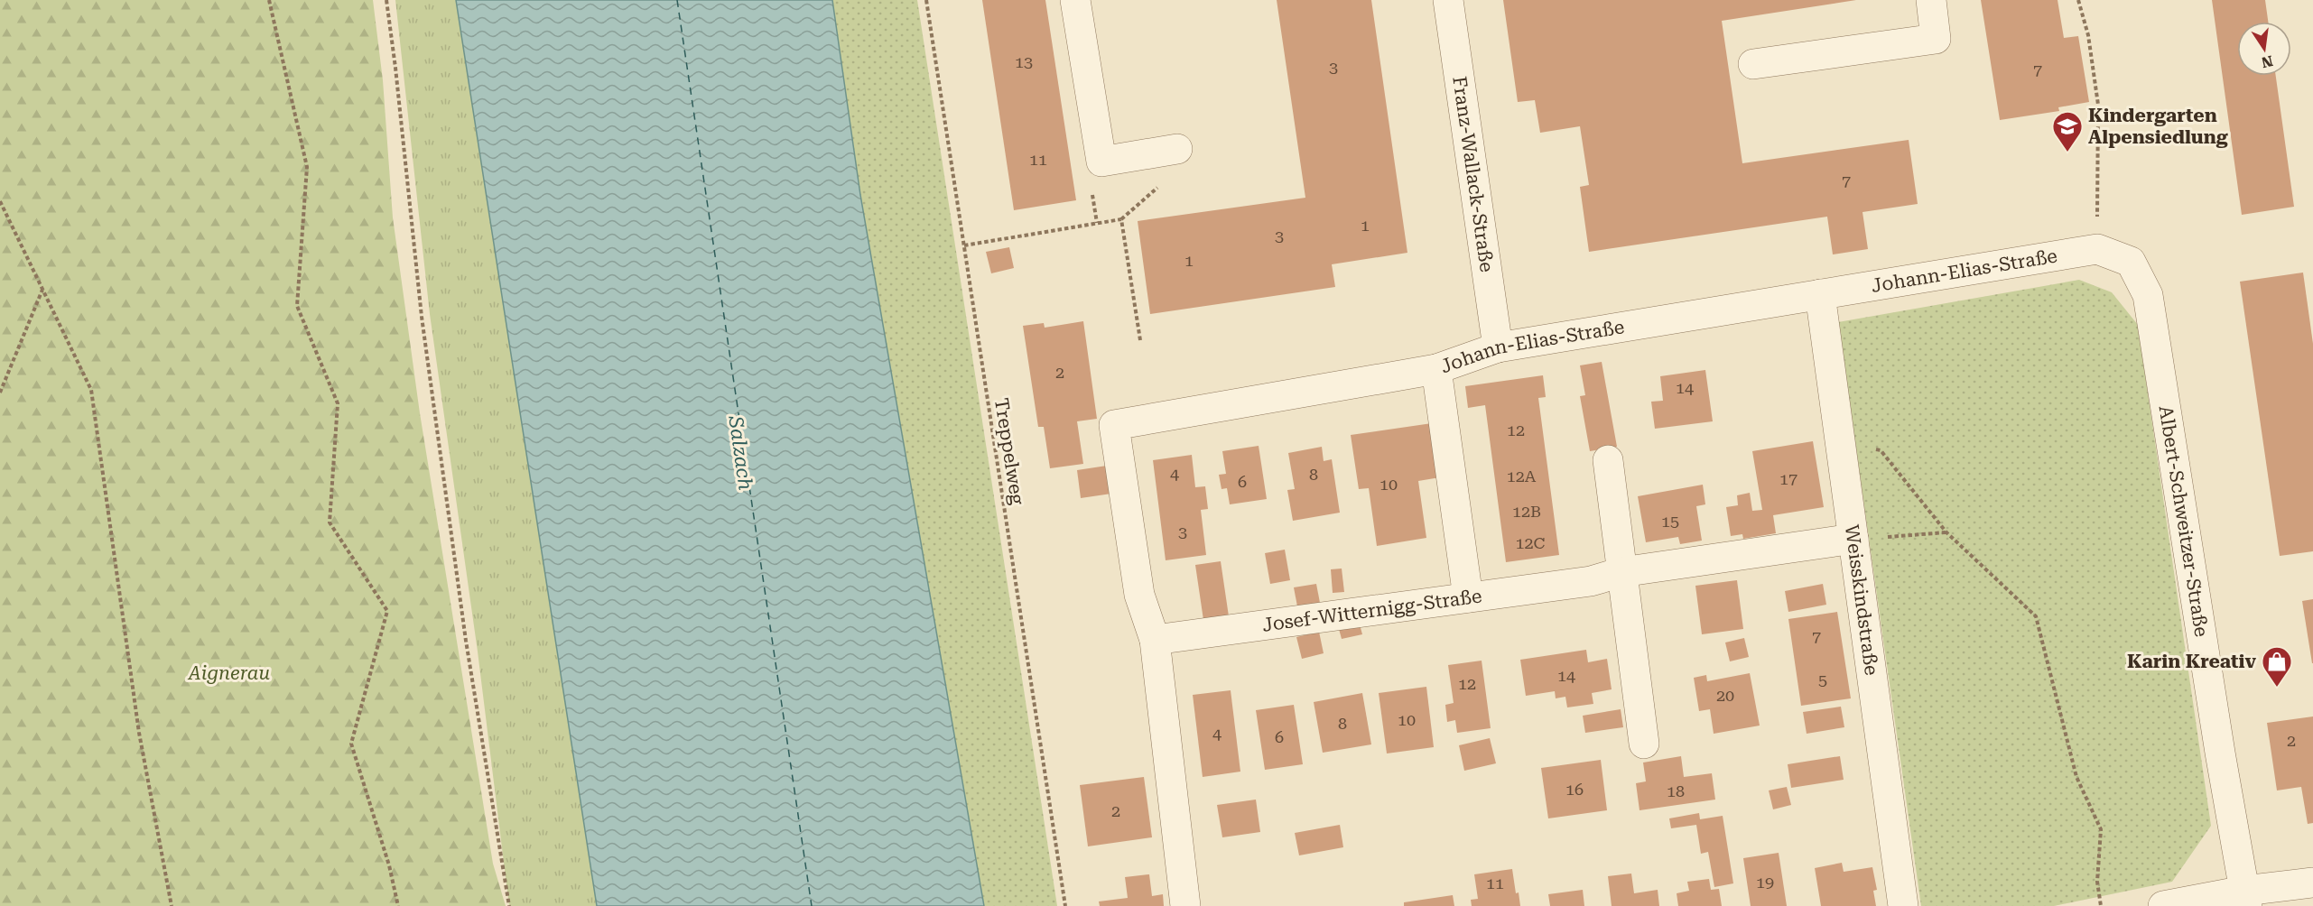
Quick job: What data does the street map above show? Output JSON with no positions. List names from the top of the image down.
{
  "streets": {
    "street": [
      "Franz-Wallack-Straße",
      "Johann-Elias-Straße",
      "Albert-Schweitzer-Straße",
      "Weisskindstraße",
      "Josef-Witternigg-Straße"
    ],
    "path": ["Treppelweg"]
  },
  "crossings": [
    ["Franz-Wallack-Straße", "Johann-Elias-Straße"],
    ["Johann-Elias-Straße", "Albert-Schweitzer-Straße"],
    ["Johann-Elias-Straße", "Weisskindstraße"],
    ["Johann-Elias-Straße", "Josef-Witternigg-Straße"],
    ["Weisskindstraße", "Josef-Witternigg-Straße"]
  ],
  "water": ["Salzach"],
  "parks": ["Aignerau"],
  "places": {
    "school or university": ["Kindergarten Alpensiedlung"],
    "shop": ["Karin Kreativ"]
  },
  "house_numbers": [
    "13",
    "3",
    "7",
    "11",
    "7",
    "1",
    "3",
    "1",
    "2",
    "14",
    "12",
    "4",
    "8",
    "12A",
    "17",
    "6",
    "10",
    "12B",
    "15",
    "3",
    "12C",
    "7",
    "14",
    "5",
    "12",
    "20",
    "10",
    "8",
    "4",
    "6",
    "2",
    "16",
    "18",
    "2",
    "19",
    "11"
  ],
  "north": "bottom"
}
